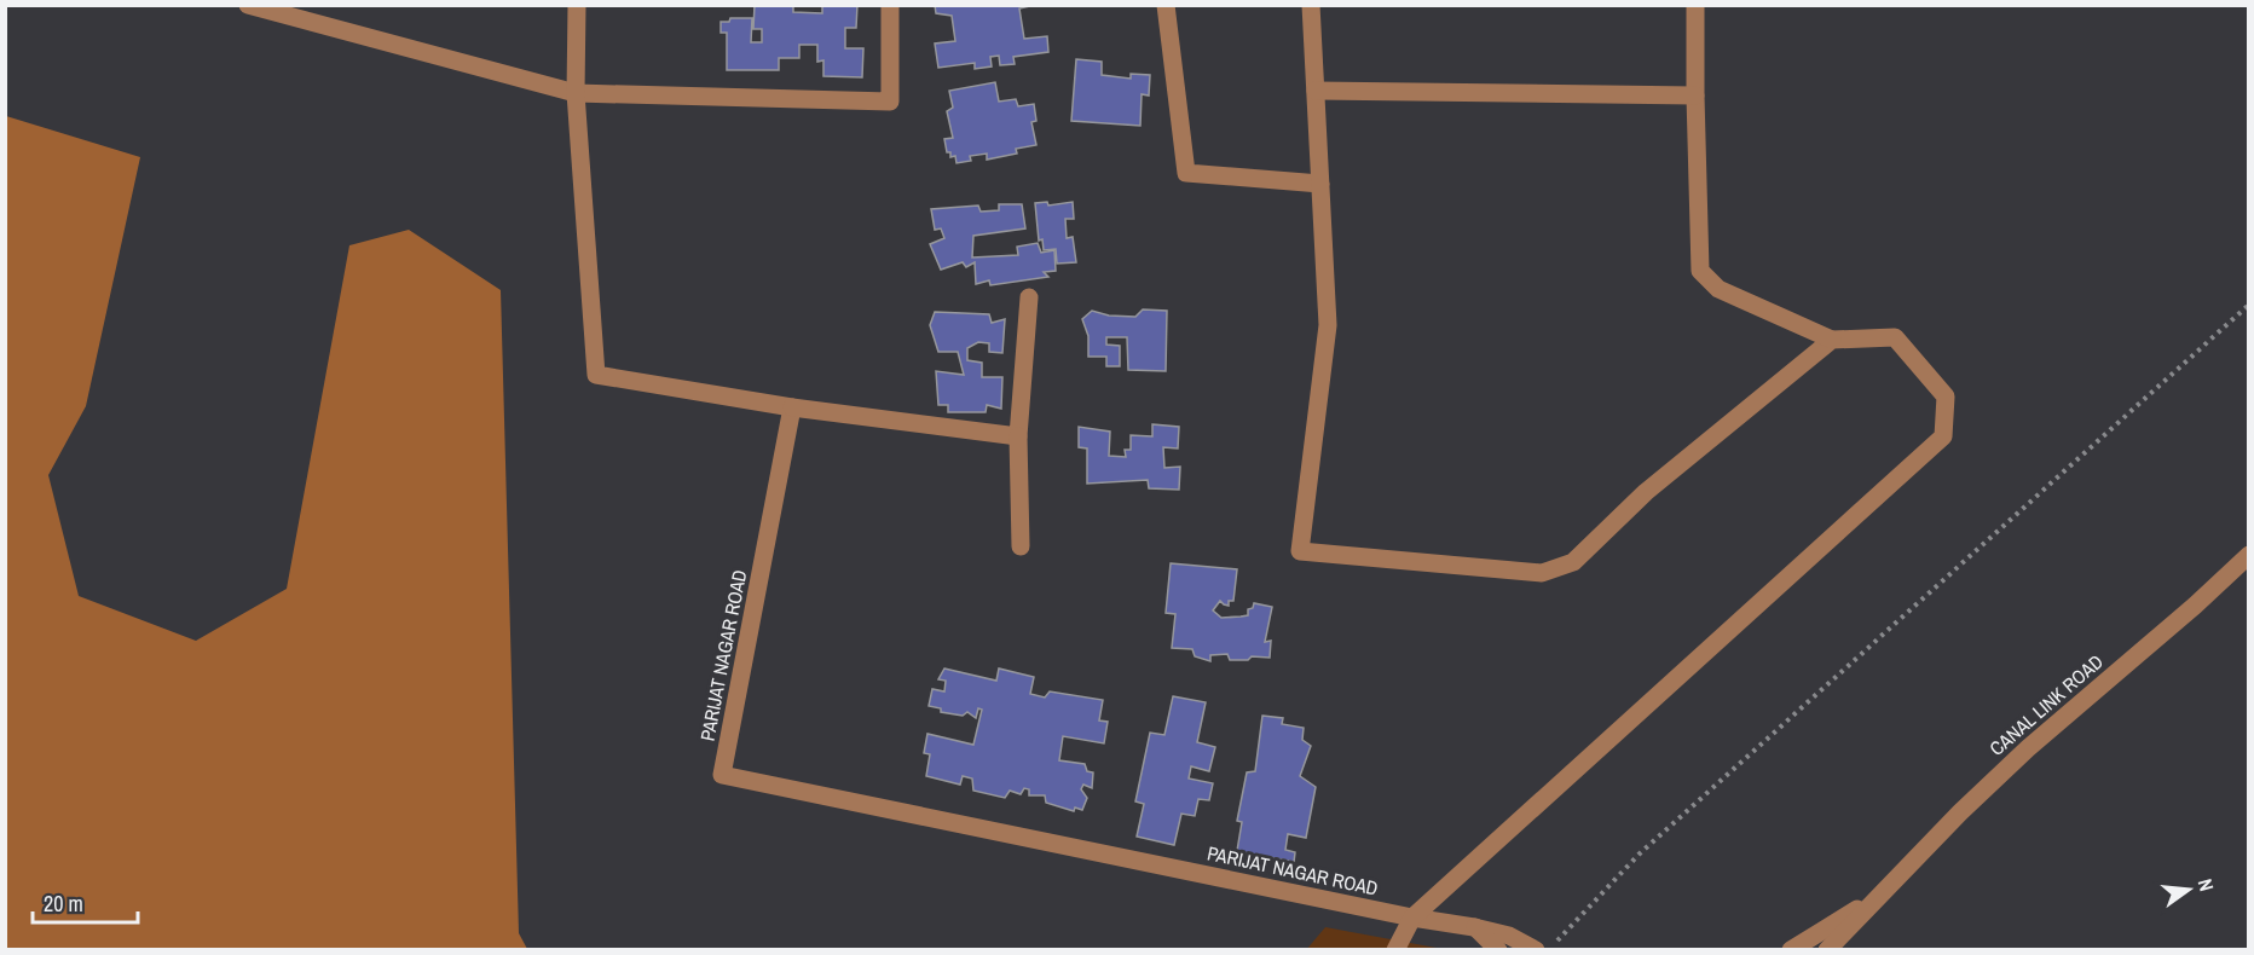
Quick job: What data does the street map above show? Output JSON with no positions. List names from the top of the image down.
{
  "streets": {
    "street": ["PARIJAT NAGAR ROAD", "CANAL LINK ROAD"]
  },
  "scale_bar": "20 m",
  "north": "right"
}
